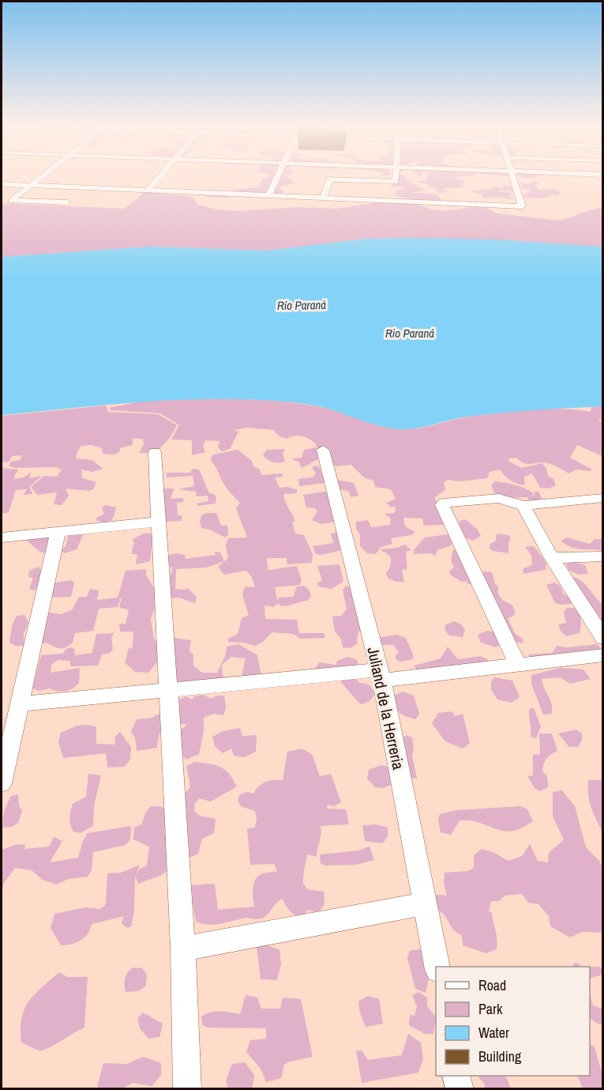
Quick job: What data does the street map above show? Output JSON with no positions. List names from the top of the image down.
{
  "streets": {
    "street": ["Juliand de la Herreria"]
  },
  "water": ["Río Paraná", "Rio Paraná"],
  "legend": [
    "Road",
    "Park",
    "Water",
    "Building"
  ]
}
